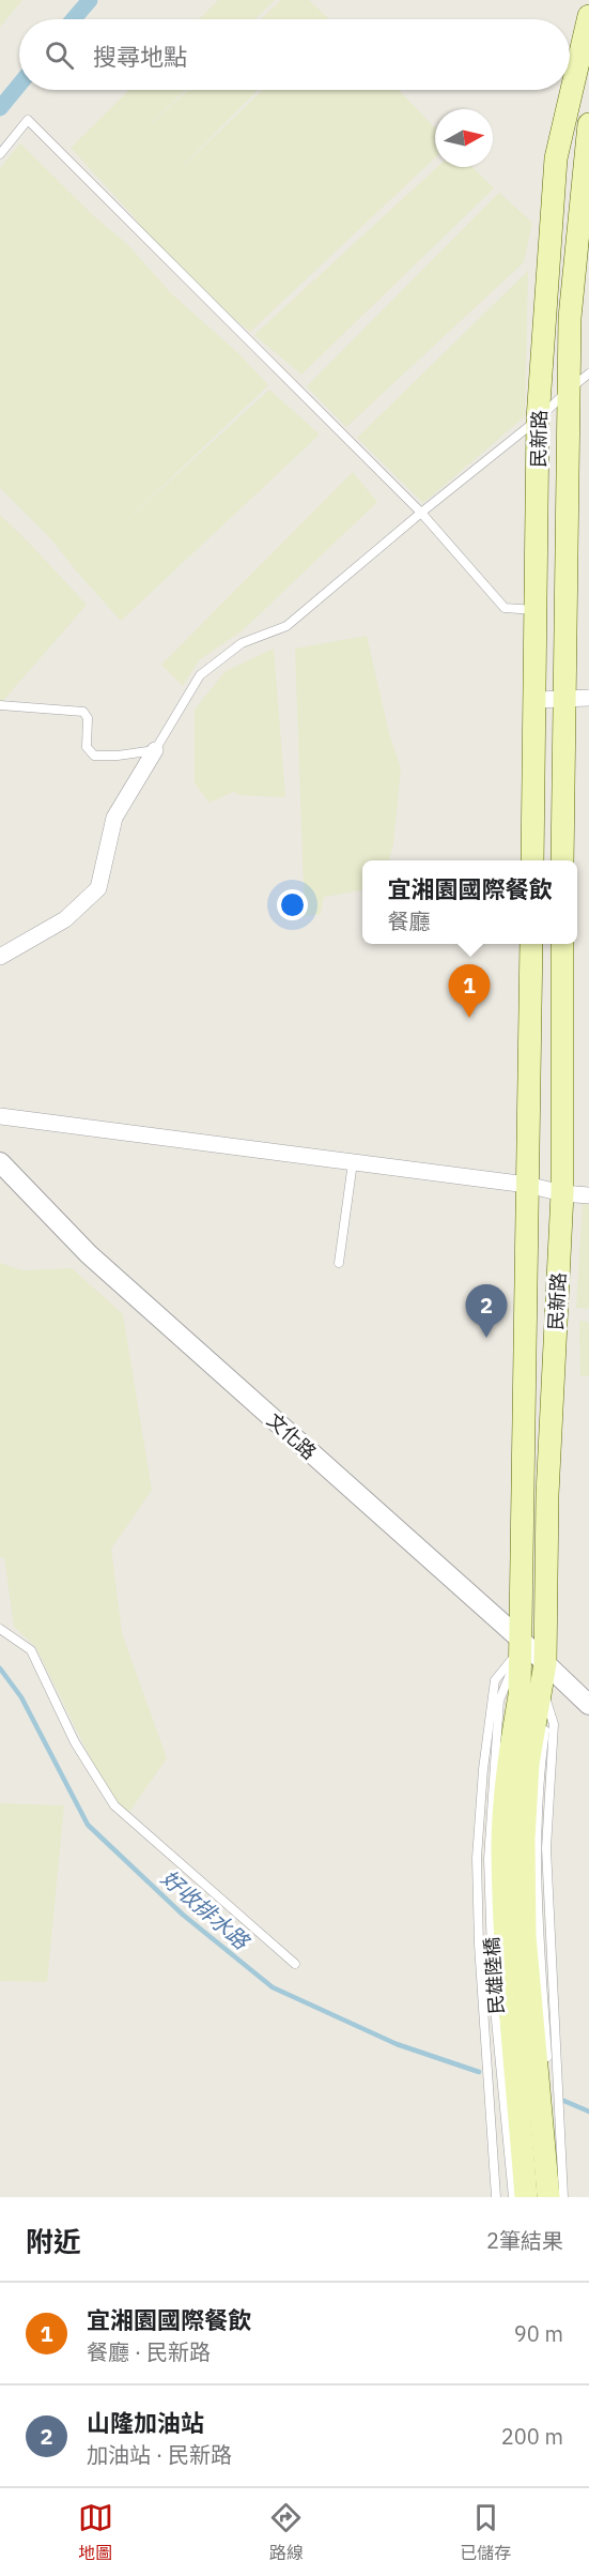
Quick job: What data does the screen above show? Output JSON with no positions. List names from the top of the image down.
{
  "streets": {
    "main road": ["民新路", "民雄陸橋"],
    "street": ["文化路"]
  },
  "crossings": [
    ["民新路", "文化路"],
    ["民新路", "民雄陸橋"]
  ],
  "water": ["好收排水路"],
  "north": "right",
  "page": {
    "search": "搜尋地點",
    "popup": ["宜湘園國際餐飲", "餐廳"],
    "pins": ["1", "2"],
    "heading": ["附近", "2筆結果"],
    "list": [
      {
        "mark": "1",
        "name": "宜湘園國際餐飲",
        "note": "餐廳 · 民新路",
        "value": "90 m"
      },
      {
        "mark": "2",
        "name": "山隆加油站",
        "note": "加油站 · 民新路",
        "value": "200 m"
      }
    ],
    "nav": ["地圖", "路線", "已儲存"]
  }
}
